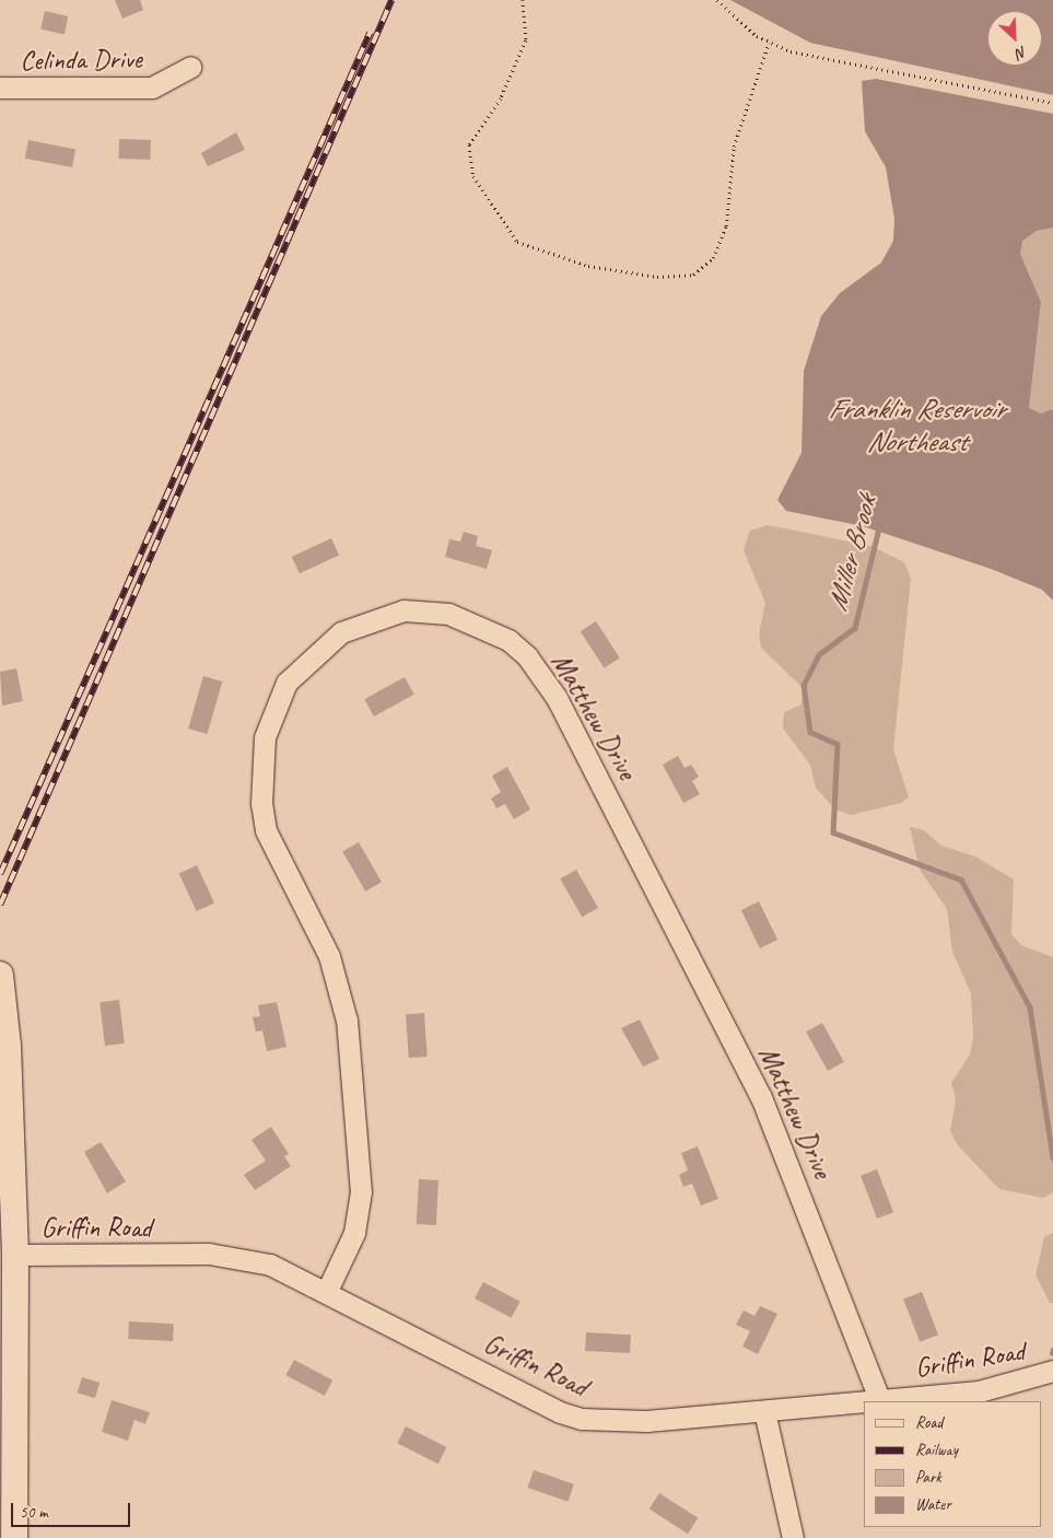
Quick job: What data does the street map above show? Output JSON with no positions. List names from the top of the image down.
{
  "streets": {
    "street": ["Celinda Drive", "Matthew Drive", "Griffin Road"]
  },
  "crossings": [
    ["Matthew Drive", "Griffin Road"]
  ],
  "water": ["Franklin Reservoir Northeast", "Miller Brook"],
  "legend": [
    "Road",
    "Railway",
    "Park",
    "Water"
  ],
  "scale_bar": "50 m",
  "north": "bottom right"
}
